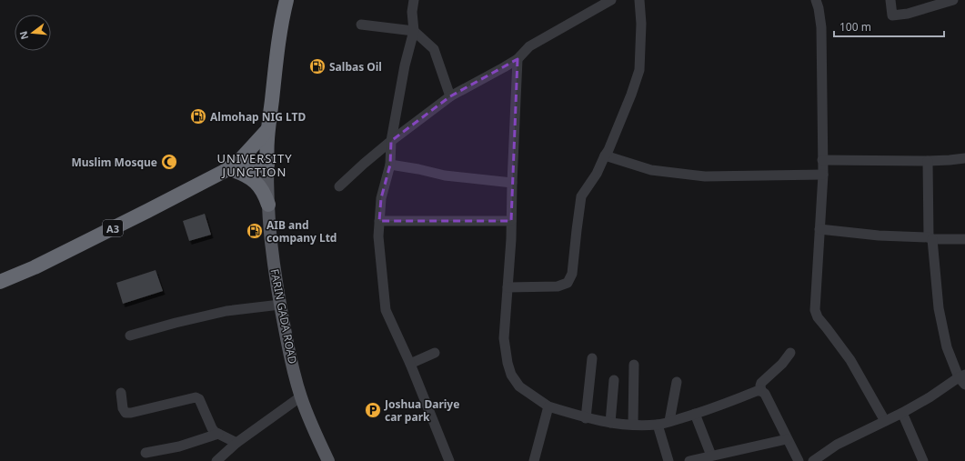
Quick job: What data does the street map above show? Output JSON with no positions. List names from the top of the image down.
{
  "streets": {
    "highway": ["A3"],
    "main road": ["FARIN GADA ROAD"]
  },
  "crossings": [
    ["A3", "FARIN GADA ROAD"]
  ],
  "districts": ["UNIVERSITY JUNCTION"],
  "places": {
    "fuel station": ["Salbas Oil", "Almohap NIG LTD", "AIB and company Ltd"],
    "mosque": ["Muslim Mosque"],
    "parking": ["Joshua Dariye car park"]
  },
  "scale_bar": "100 m",
  "north": "left"
}
